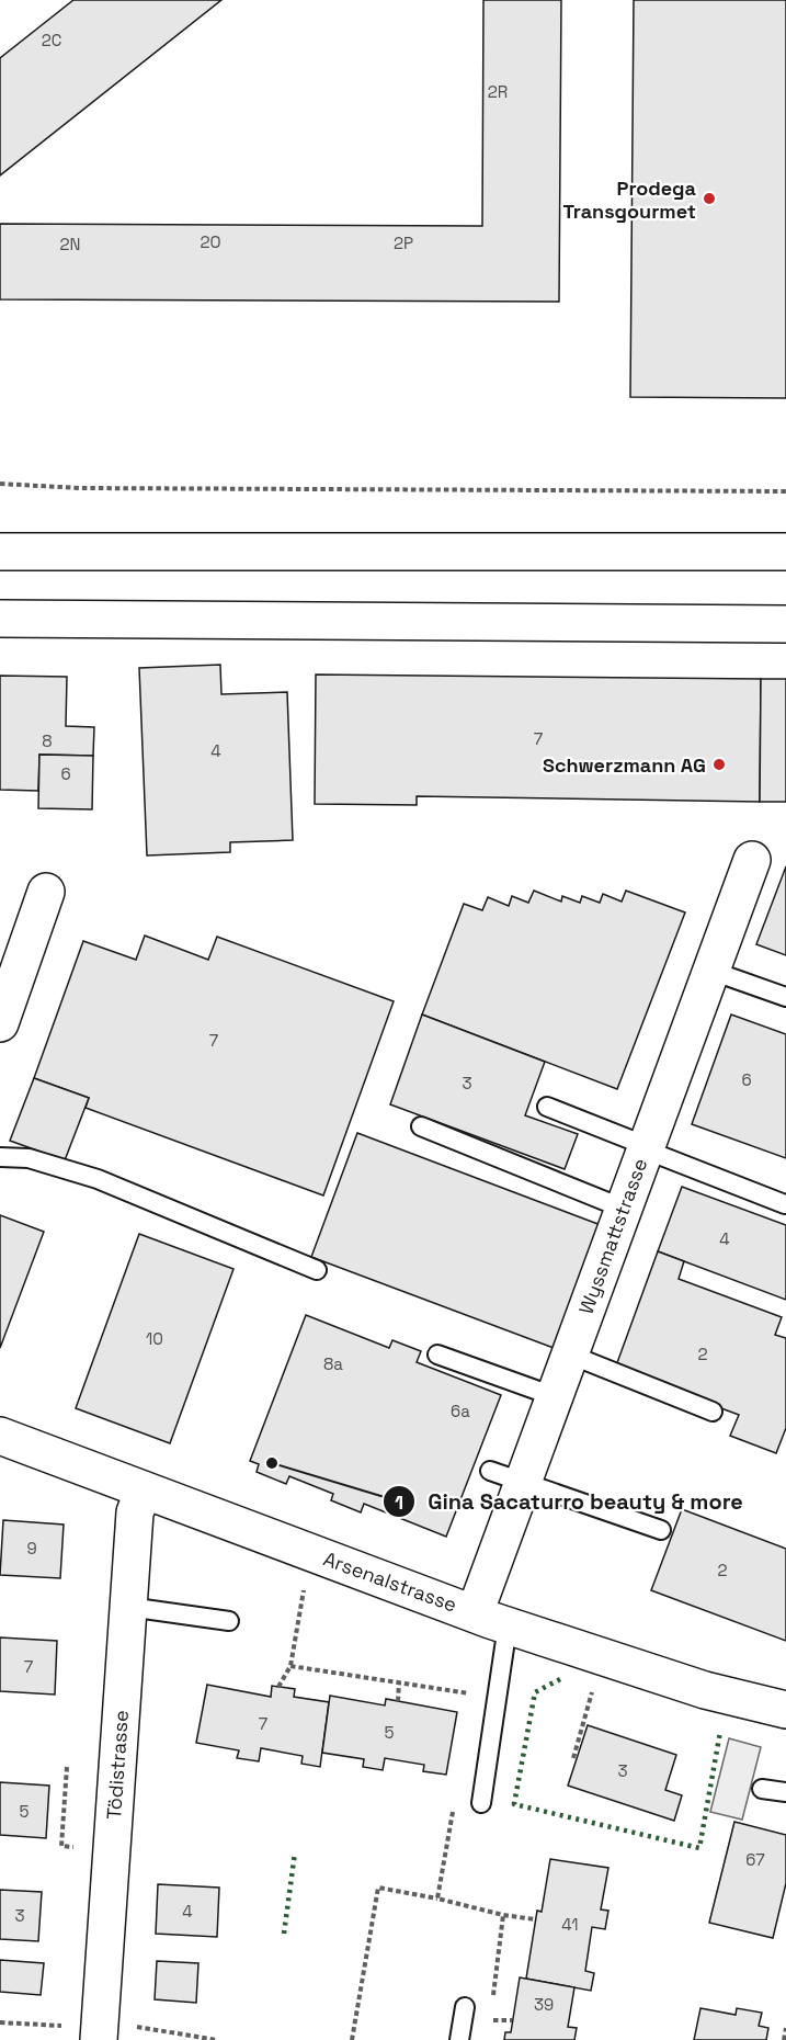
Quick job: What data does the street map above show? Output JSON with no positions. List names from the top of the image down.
{
  "streets": {
    "main road": ["Wyssmattstrasse", "Arsenalstrasse", "Tödistrasse"]
  },
  "crossings": [
    ["Wyssmattstrasse", "Arsenalstrasse"],
    ["Arsenalstrasse", "Tödistrasse"]
  ],
  "places": ["Prodega Transgourmet", "Schwerzmann AG", "Gina Sacaturro beauty & more"],
  "house_numbers": [
    "2C",
    "2R",
    "2O",
    "2P",
    "2N",
    "7",
    "8",
    "4",
    "6",
    "7",
    "6",
    "3",
    "4",
    "10",
    "2",
    "8a",
    "6a",
    "9",
    "2",
    "7",
    "7",
    "5",
    "3",
    "5",
    "67",
    "4",
    "3",
    "41",
    "39"
  ]
}
